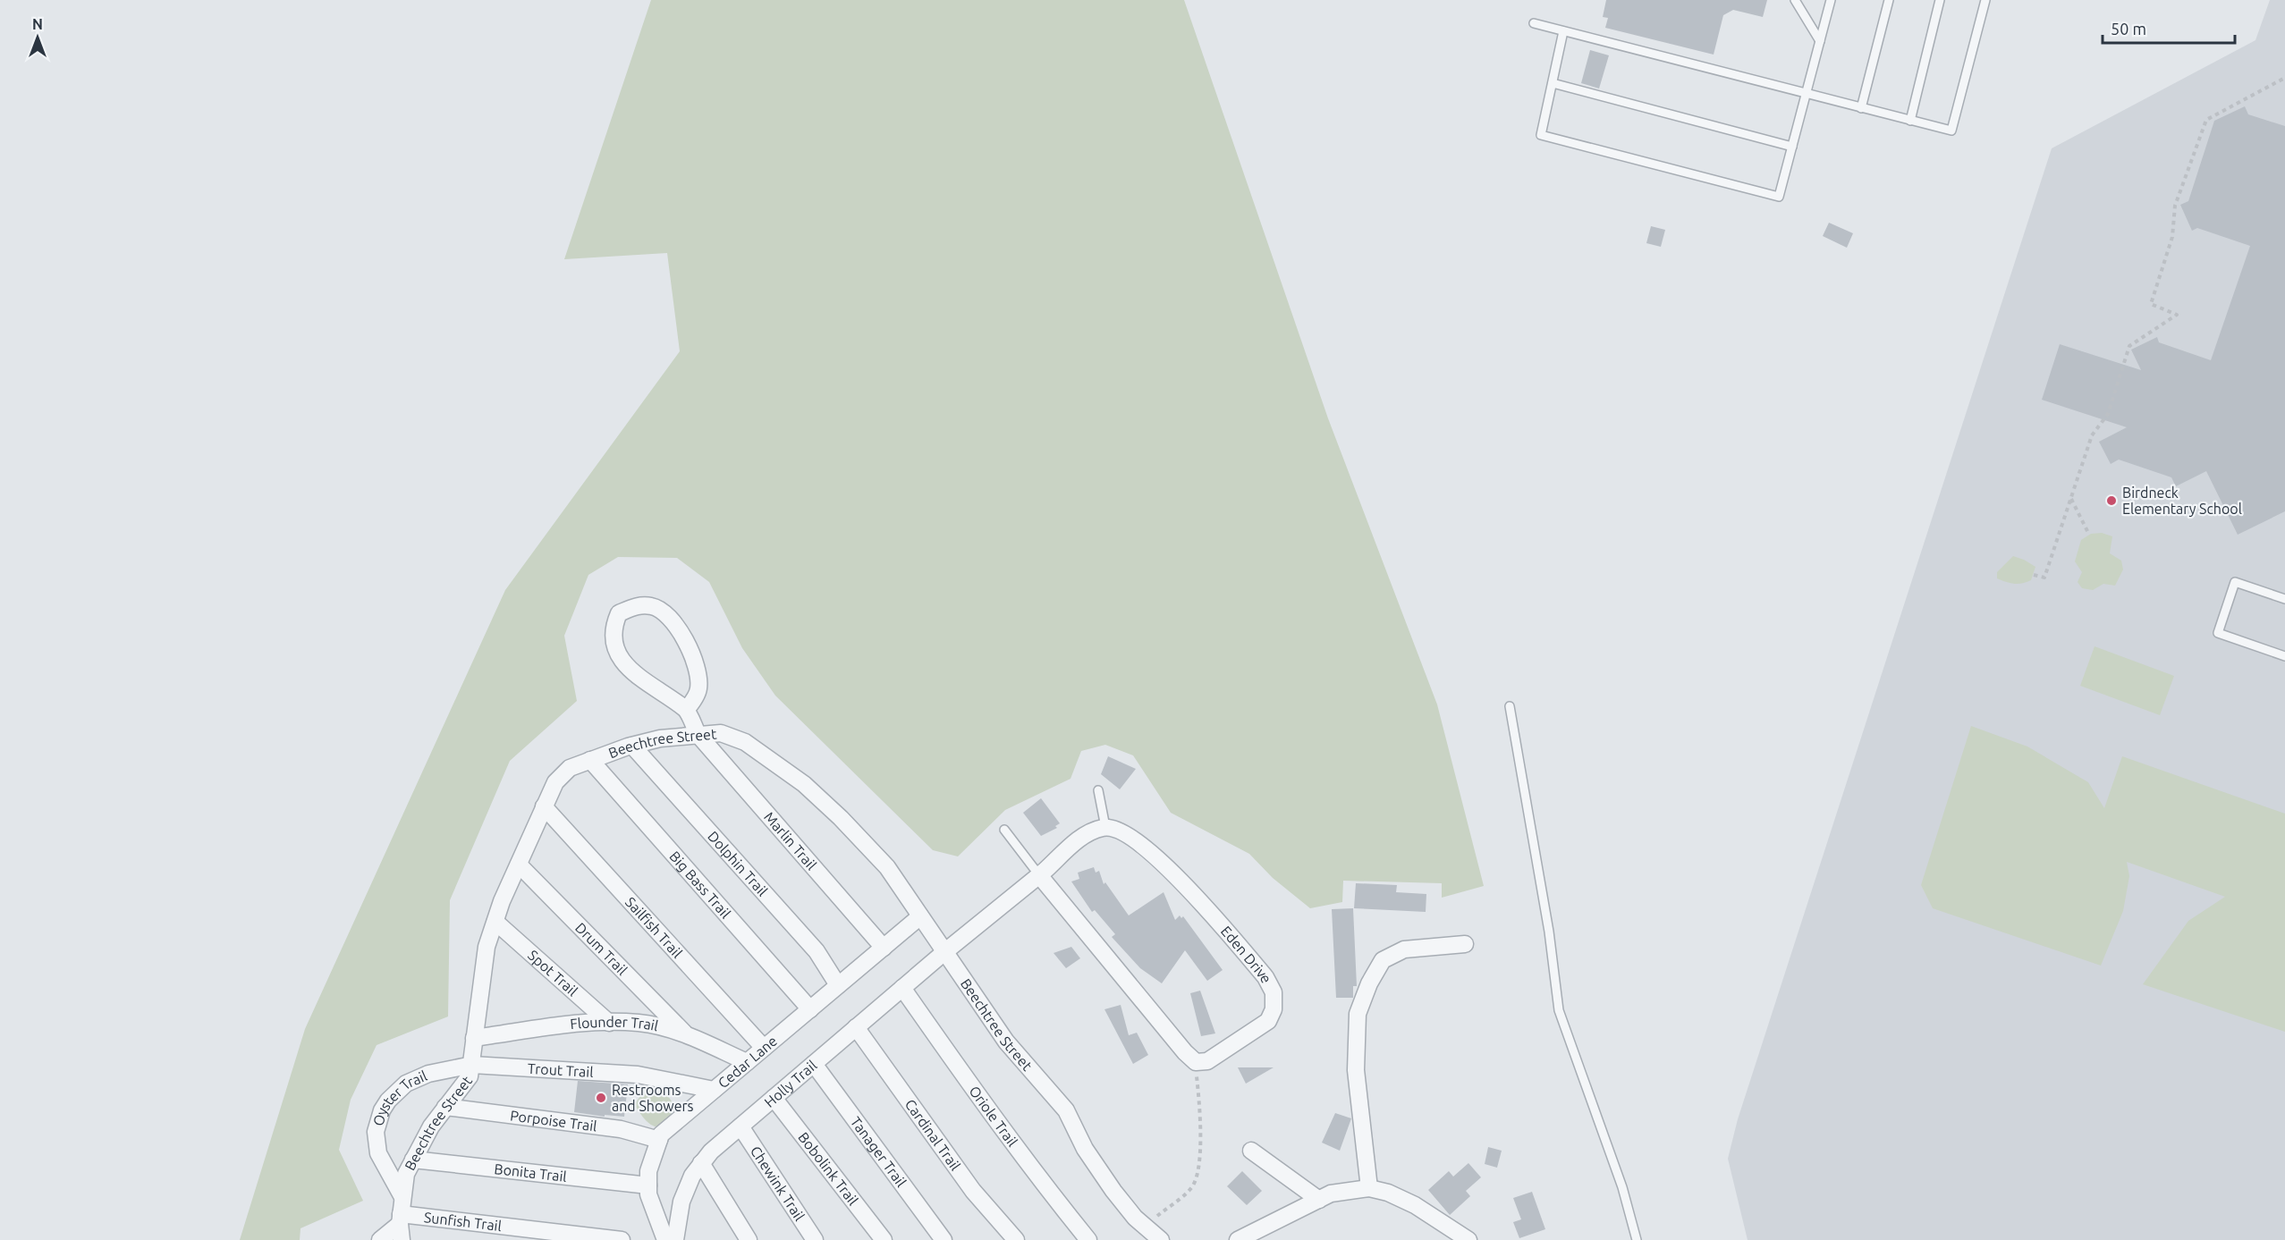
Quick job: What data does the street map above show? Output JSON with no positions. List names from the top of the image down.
{
  "streets": {
    "street": [
      "Beechtree Street",
      "Marlin Trail",
      "Dolphin Trail",
      "Big Bass Trail",
      "Sailfish Trail",
      "Drum Trail",
      "Eden Drive",
      "Spot Trail",
      "Flounder Trail",
      "Cedar Lane",
      "Trout Trail",
      "Holly Trail",
      "Oyster Trail",
      "Oriole Trail",
      "Porpoise Trail",
      "Cardinal Trail",
      "Tanager Trail",
      "Bobolink Trail",
      "Bonita Trail",
      "Chewink Trail",
      "Sunfish Trail"
    ]
  },
  "crossings": [
    ["Beechtree Street", "Marlin Trail"],
    ["Beechtree Street", "Dolphin Trail"],
    ["Beechtree Street", "Big Bass Trail"],
    ["Beechtree Street", "Sailfish Trail"],
    ["Beechtree Street", "Drum Trail"],
    ["Beechtree Street", "Spot Trail"],
    ["Beechtree Street", "Flounder Trail"],
    ["Beechtree Street", "Cedar Lane"],
    ["Beechtree Street", "Trout Trail"],
    ["Beechtree Street", "Holly Trail"],
    ["Beechtree Street", "Oyster Trail"],
    ["Beechtree Street", "Porpoise Trail"],
    ["Beechtree Street", "Bonita Trail"],
    ["Beechtree Street", "Sunfish Trail"],
    ["Marlin Trail", "Cedar Lane"],
    ["Dolphin Trail", "Cedar Lane"],
    ["Big Bass Trail", "Cedar Lane"],
    ["Sailfish Trail", "Cedar Lane"],
    ["Drum Trail", "Flounder Trail"],
    ["Spot Trail", "Flounder Trail"],
    ["Flounder Trail", "Cedar Lane"],
    ["Cedar Lane", "Trout Trail"],
    ["Cedar Lane", "Porpoise Trail"],
    ["Cedar Lane", "Bonita Trail"],
    ["Trout Trail", "Oyster Trail"],
    ["Holly Trail", "Oriole Trail"],
    ["Holly Trail", "Cardinal Trail"],
    ["Holly Trail", "Tanager Trail"],
    ["Holly Trail", "Bobolink Trail"],
    ["Holly Trail", "Chewink Trail"]
  ],
  "places": ["Birdneck Elementary School", "Restrooms and Showers"],
  "scale_bar": "50 m",
  "north": "top"
}
